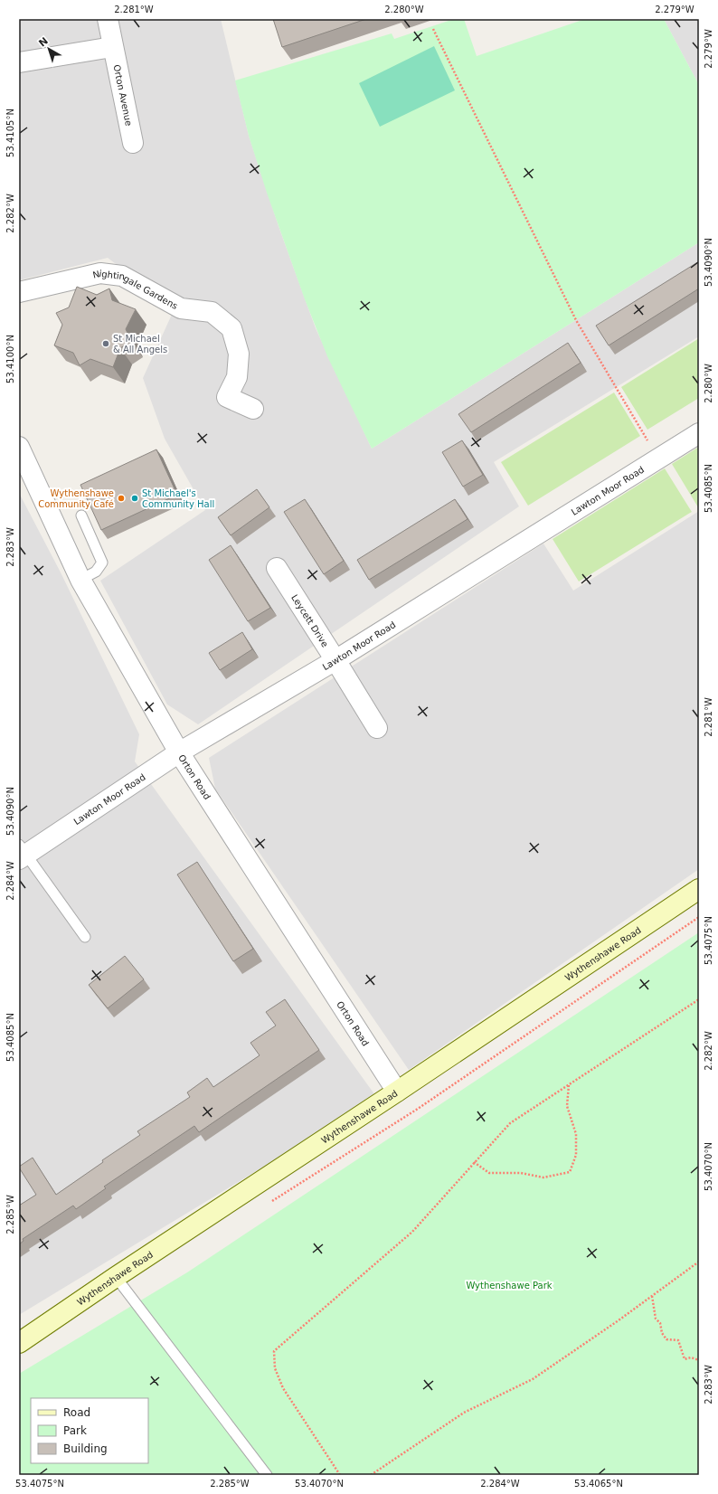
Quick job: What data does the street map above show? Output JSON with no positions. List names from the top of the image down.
{
  "streets": {
    "main road": ["Wythenshawe Road"],
    "street": [
      "Orton Avenue",
      "Nightingale Gardens",
      "Lawton Moor Road",
      "Leycett Drive",
      "Orton Road"
    ]
  },
  "crossings": [
    ["Lawton Moor Road", "Leycett Drive"],
    ["Lawton Moor Road", "Orton Road"],
    ["Orton Road", "Wythenshawe Road"]
  ],
  "parks": ["Wythenshawe Park"],
  "places": ["St Michael & All Angels", "Wythenshawe Community Café", "St Michael's Community Hall"],
  "legend": ["Road", "Park", "Building"],
  "north": "top left",
  "coordinates": [
    "2.281°W",
    "2.280°W",
    "2.279°W",
    "53.4105°N",
    "2.282°W",
    "53.4090°N",
    "53.4100°N",
    "53.4085°N",
    "2.283°W",
    "2.284°W",
    "53.4075°N",
    "53.4070°N",
    "2.285°W",
    "53.4065°N"
  ]
}
